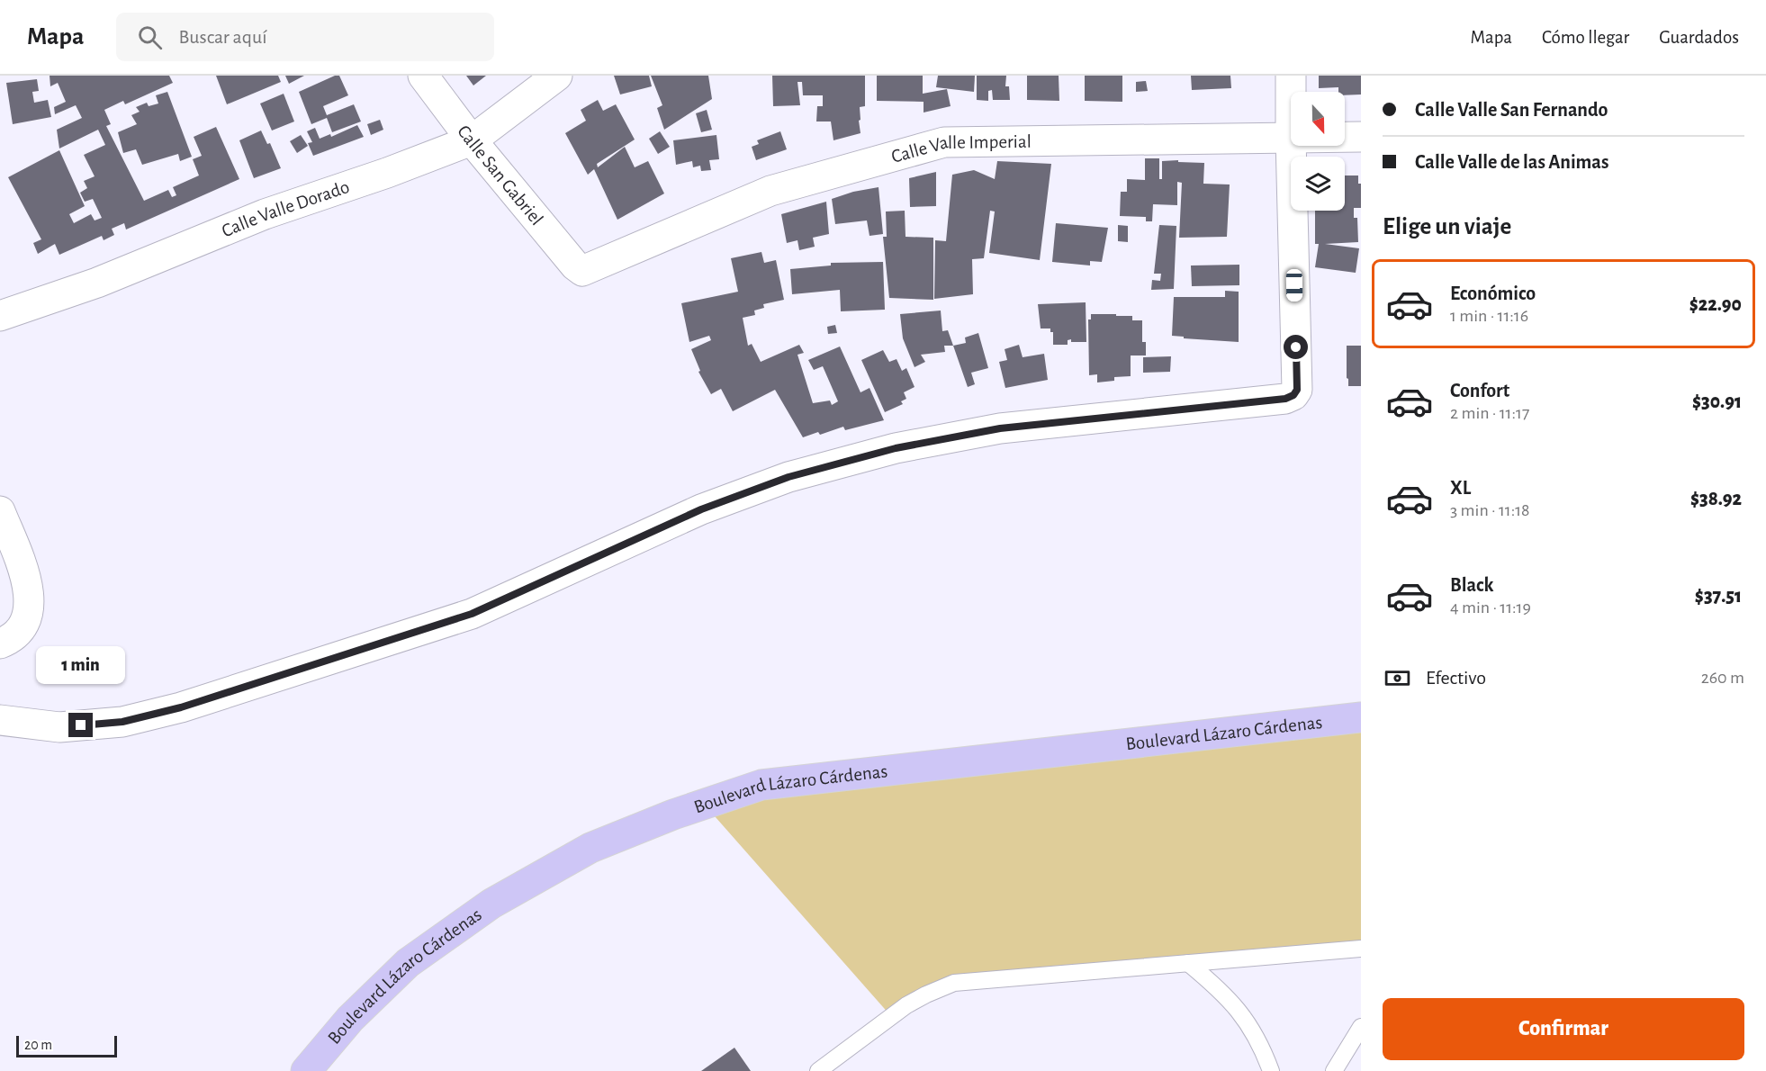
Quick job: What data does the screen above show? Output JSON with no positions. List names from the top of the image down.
{
  "streets": {
    "highway": ["Boulevard Lázaro Cárdenas"],
    "street": ["Calle Valle Imperial", "Calle San Gabriel", "Calle Valle Dorado"]
  },
  "crossings": [
    ["Calle Valle Imperial", "Calle San Gabriel"],
    ["Calle San Gabriel", "Calle Valle Dorado"]
  ],
  "scale_bar": "20 m",
  "north": "bottom",
  "page": {
    "header": "Mapa",
    "search": "Buscar aquí",
    "nav": ["Mapa", "Cómo llegar", "Guardados"],
    "banner": ["Calle Valle San Fernando", "Calle Valle de las Animas"],
    "heading": "Elige un viaje",
    "list": [
      {
        "name": "Económico",
        "note": "1 min · 11:16",
        "value": "$22.90"
      },
      {
        "name": "Confort",
        "note": "2 min · 11:17",
        "value": "$30.91"
      },
      {
        "name": "XL",
        "note": "3 min · 11:18",
        "value": "$38.92"
      },
      {
        "name": "Black",
        "note": "4 min · 11:19",
        "value": "$37.51"
      }
    ],
    "bubble": "1 min",
    "pay": ["Efectivo", "260 m"],
    "buttons": "Confirmar",
    "scale": "20 m"
  }
}
